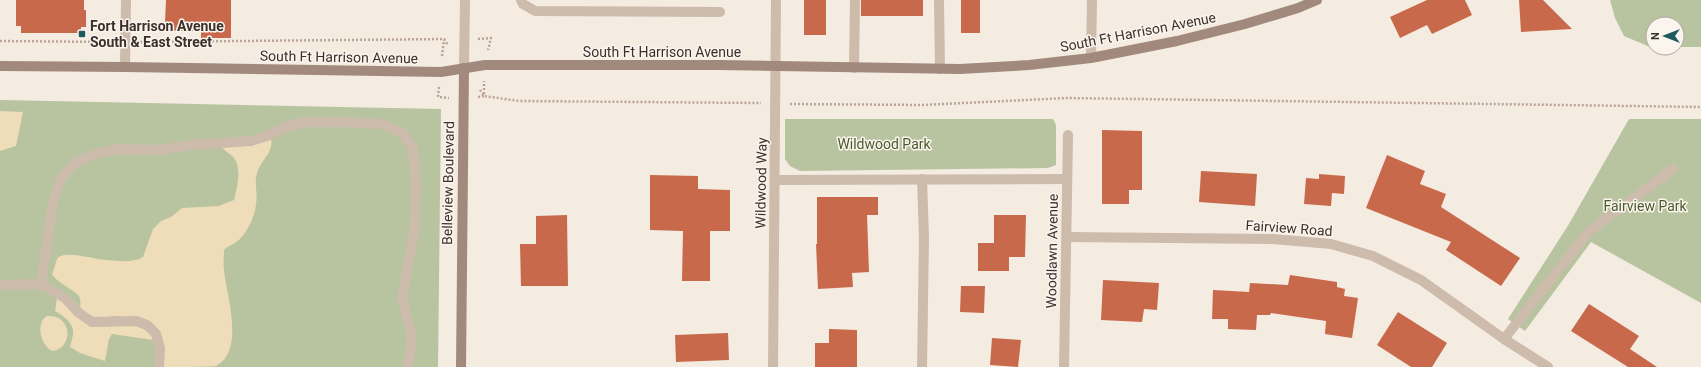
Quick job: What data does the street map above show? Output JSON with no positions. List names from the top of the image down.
{
  "streets": {
    "main road": ["South Ft Harrison Avenue", "Belleview Boulevard"],
    "street": ["Wildwood Way", "Fairview Road", "Woodlawn Avenue"]
  },
  "crossings": [
    ["South Ft Harrison Avenue", "Belleview Boulevard"],
    ["South Ft Harrison Avenue", "Wildwood Way"],
    ["Fairview Road", "Woodlawn Avenue"]
  ],
  "parks": ["Wildwood Park", "Fairview Park"],
  "places": {
    "transit": ["Fort Harrison Avenue South & East Street"]
  },
  "north": "left"
}
